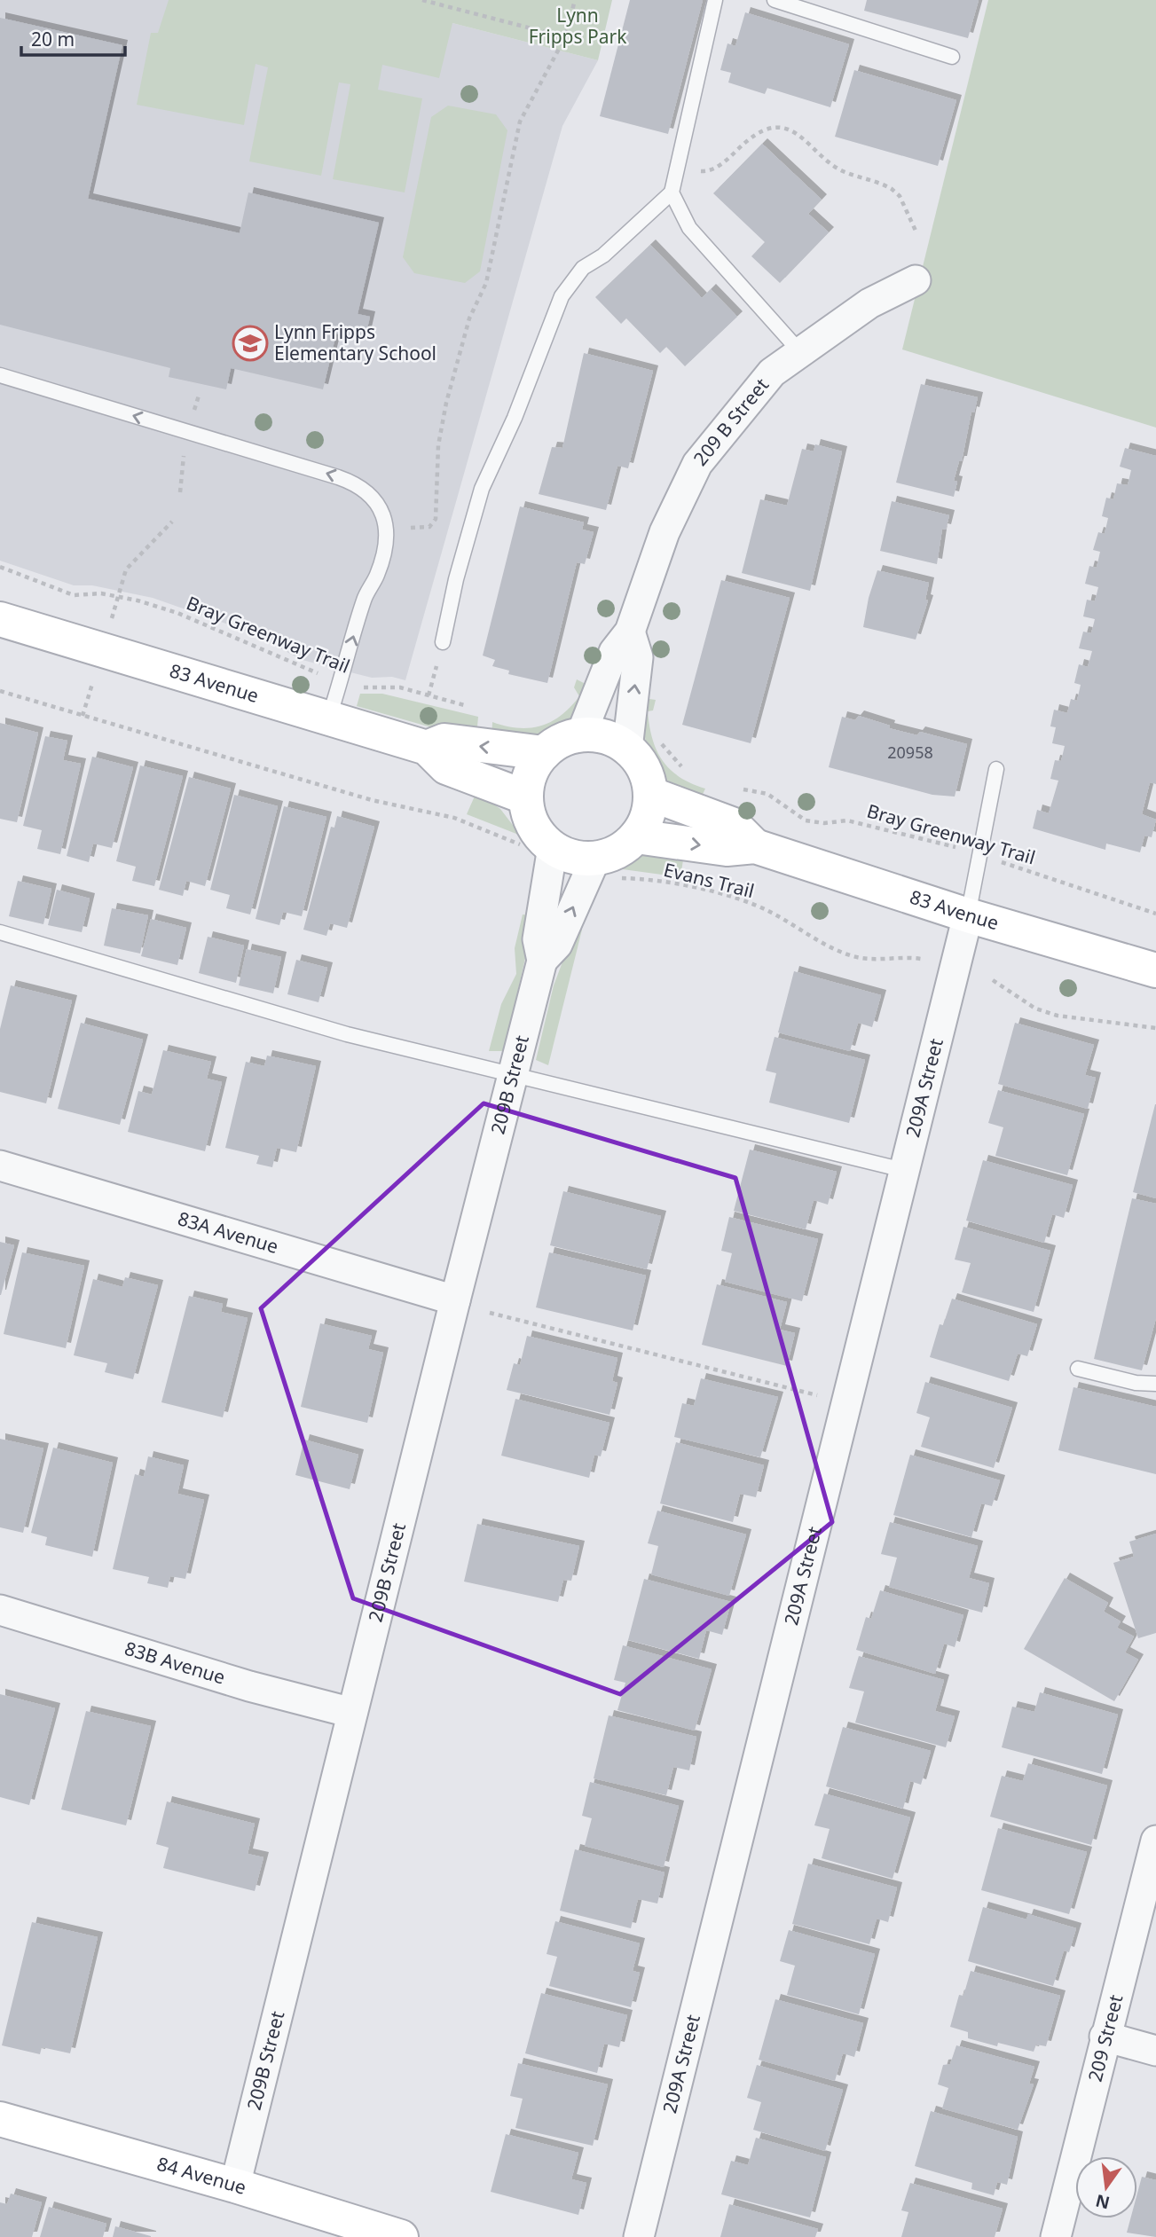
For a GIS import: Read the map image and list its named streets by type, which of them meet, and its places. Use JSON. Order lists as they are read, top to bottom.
{
  "streets": {
    "street": [
      "209 B Street",
      "83 Avenue",
      "209B Street",
      "209A Street",
      "83A Avenue",
      "83B Avenue",
      "209 Street",
      "84 Avenue"
    ],
    "path": ["Bray Greenway Trail", "Evans Trail"]
  },
  "crossings": [
    ["209 B Street", "83 Avenue"],
    ["209 B Street", "Evans Trail"],
    ["209 B Street", "209B Street"],
    ["83 Avenue", "Evans Trail"],
    ["83 Avenue", "209B Street"],
    ["83 Avenue", "209A Street"],
    ["Evans Trail", "209B Street"],
    ["209B Street", "83A Avenue"],
    ["209B Street", "83B Avenue"],
    ["209B Street", "84 Avenue"]
  ],
  "parks": ["Lynn Fripps Park"],
  "places": {
    "school or university": ["Lynn Fripps Elementary School"]
  },
  "house_numbers": ["20958"],
  "scale_bar": "20 m",
  "north": "bottom"
}
